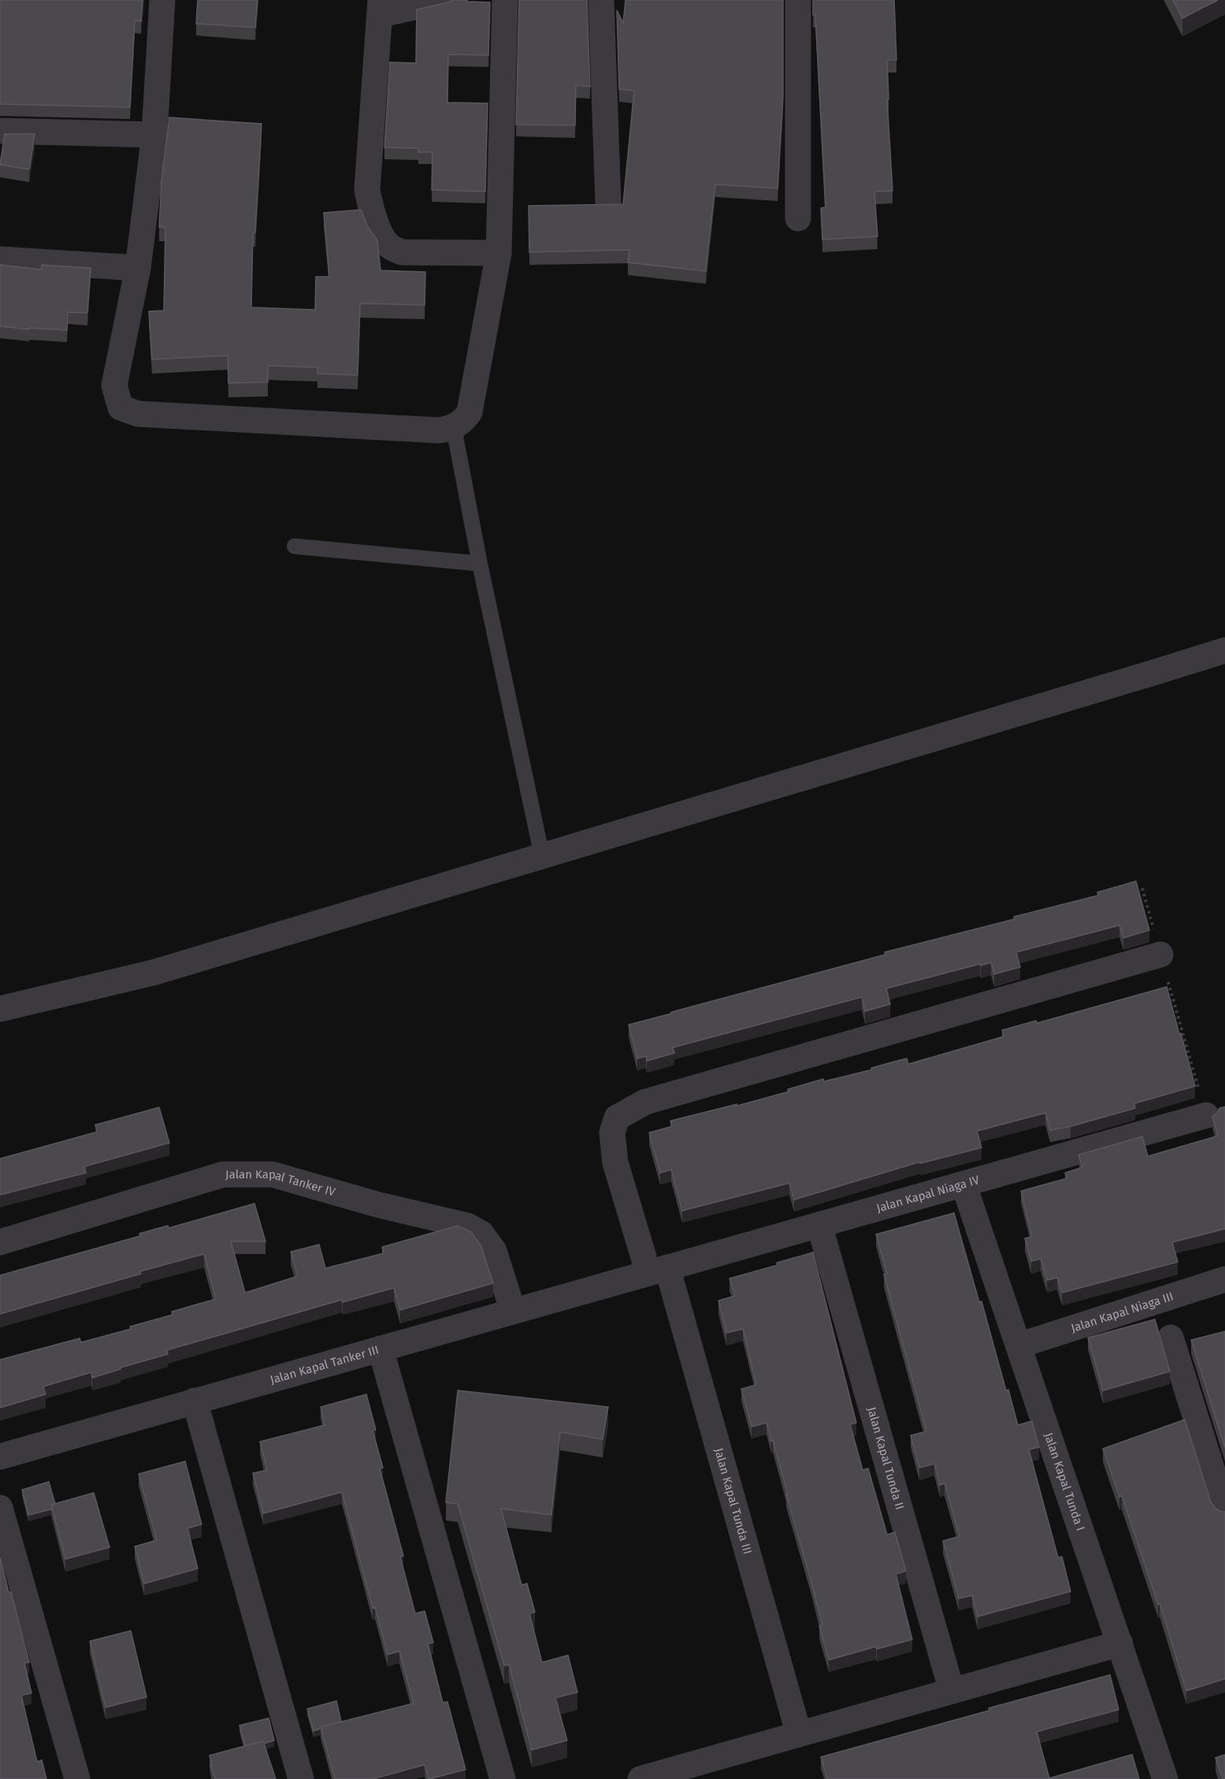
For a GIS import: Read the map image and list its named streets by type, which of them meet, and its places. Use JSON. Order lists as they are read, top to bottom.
{
  "streets": {
    "street": [
      "Jalan Kapal Tanker IV",
      "Jalan Kapal Niaga IV",
      "Jalan Kapal Niaga III",
      "Jalan Kapal Tanker III",
      "Jalan Kapal Tunda II",
      "Jalan Kapal Tunda I",
      "Jalan Kapal Tunda III"
    ]
  },
  "crossings": [
    ["Jalan Kapal Tanker IV", "Jalan Kapal Tanker III"],
    ["Jalan Kapal Niaga IV", "Jalan Kapal Tanker III"],
    ["Jalan Kapal Niaga IV", "Jalan Kapal Tunda II"],
    ["Jalan Kapal Niaga IV", "Jalan Kapal Tunda I"],
    ["Jalan Kapal Niaga IV", "Jalan Kapal Tunda III"],
    ["Jalan Kapal Niaga III", "Jalan Kapal Tunda I"],
    ["Jalan Kapal Tanker III", "Jalan Kapal Tunda III"]
  ]
}
